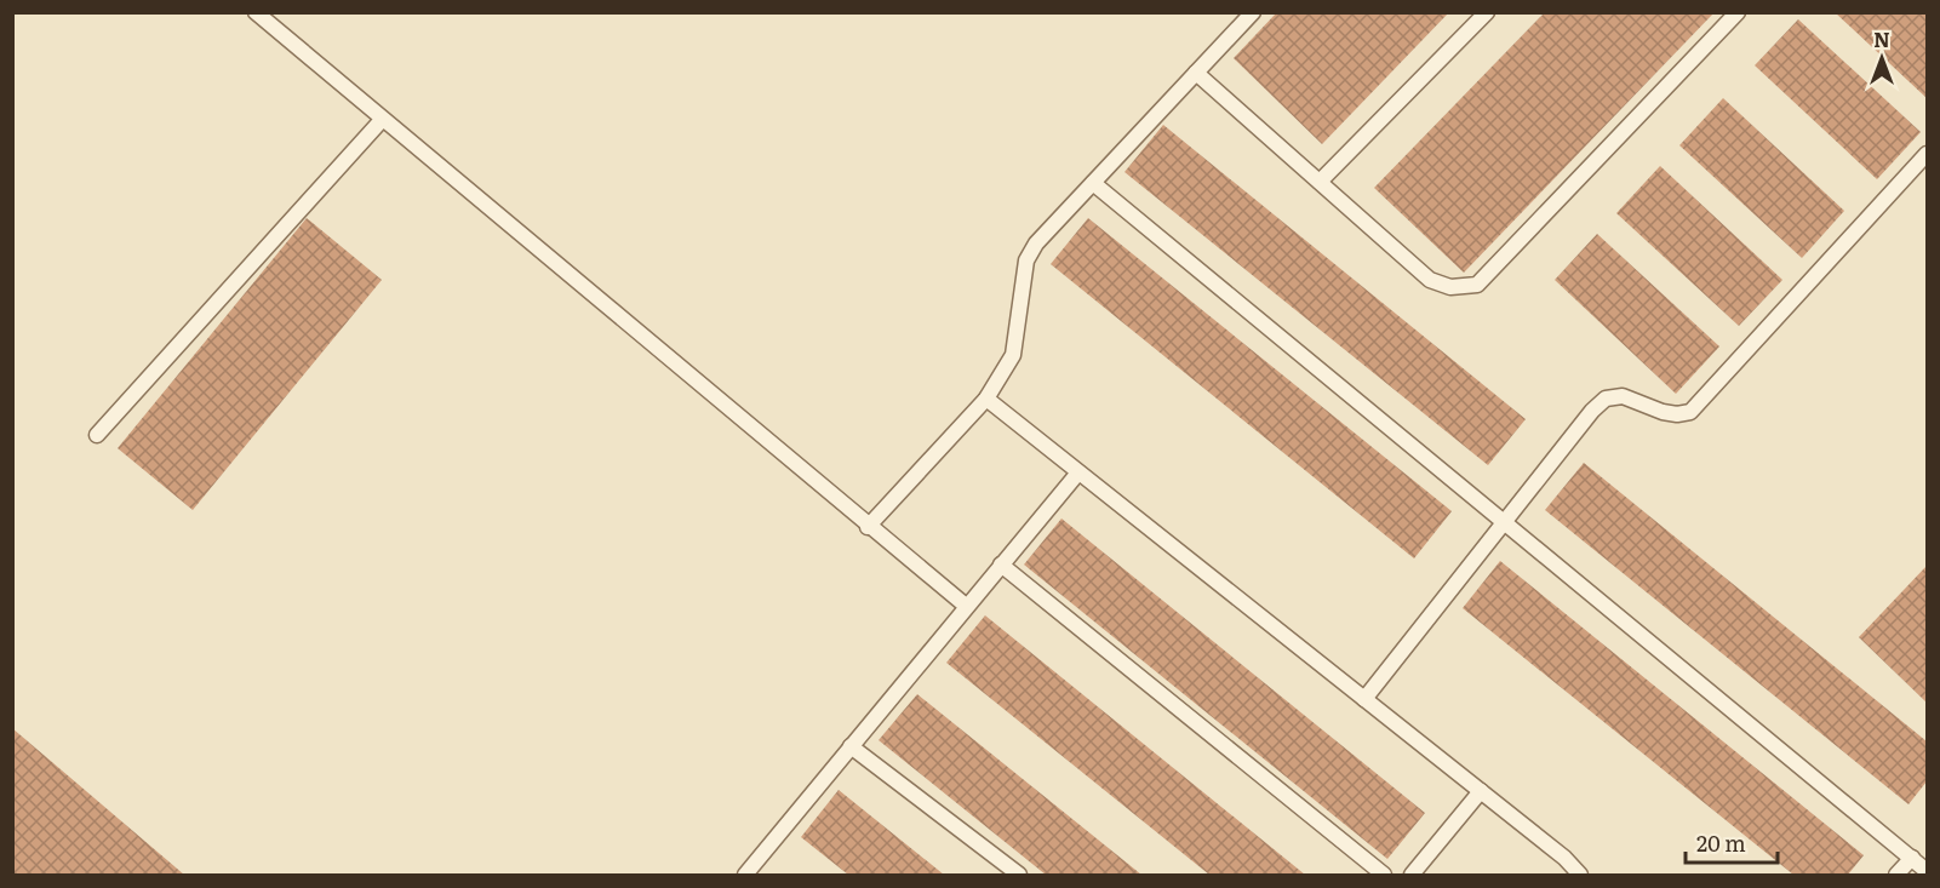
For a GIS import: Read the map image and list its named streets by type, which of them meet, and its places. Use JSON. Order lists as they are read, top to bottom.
{
  "scale_bar": "20 m",
  "north": "top"
}
